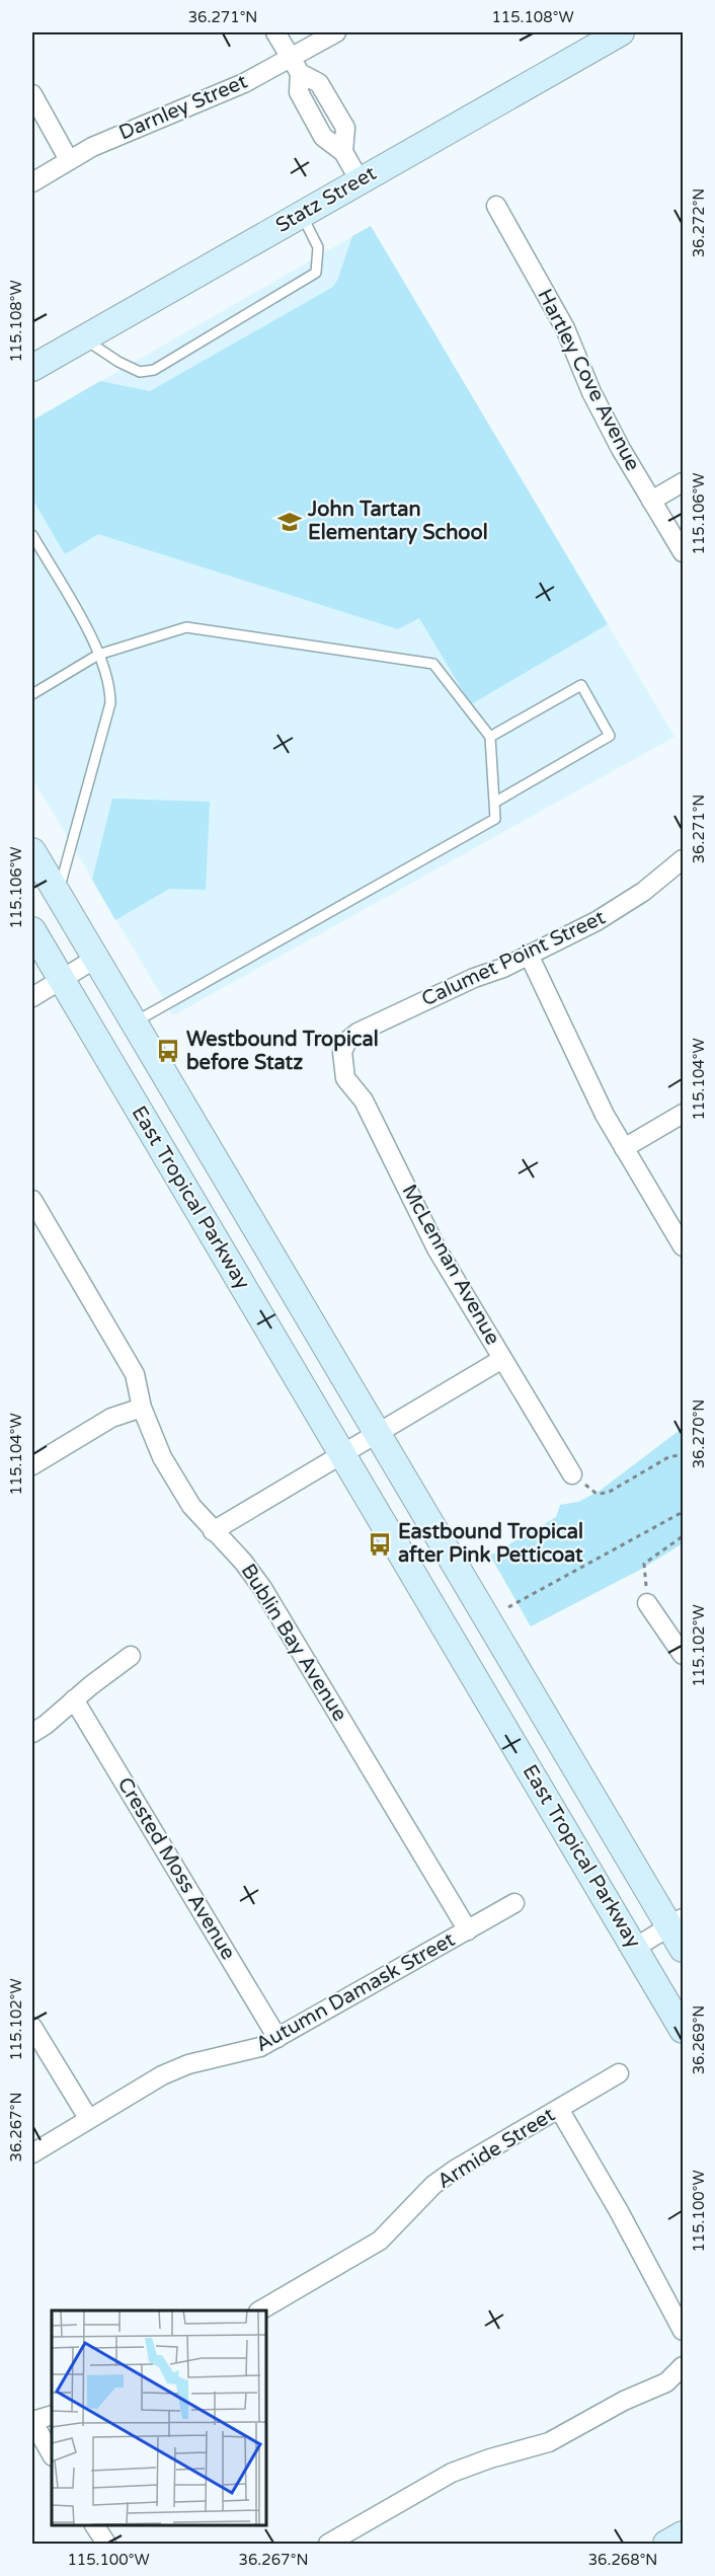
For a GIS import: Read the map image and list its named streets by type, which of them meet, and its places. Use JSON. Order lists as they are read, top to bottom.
{
  "streets": {
    "main road": ["Statz Street", "East Tropical Parkway"],
    "street": [
      "Darnley Street",
      "Hartley Cove Avenue",
      "Calumet Point Street",
      "McLennan Avenue",
      "Bublin Bay Avenue",
      "Crested Moss Avenue",
      "Autumn Damask Street",
      "Armide Street"
    ]
  },
  "crossings": [
    ["Calumet Point Street", "McLennan Avenue"],
    ["Bublin Bay Avenue", "Autumn Damask Street"],
    ["Crested Moss Avenue", "Autumn Damask Street"]
  ],
  "places": {
    "school or university": ["John Tartan Elementary School"],
    "bus stop": ["Westbound Tropical before Statz", "Eastbound Tropical after Pink Petticoat"]
  },
  "coordinates": [
    "36.271°N",
    "115.108°W",
    "36.272°N",
    "115.106°W",
    "115.104°W",
    "36.270°N",
    "115.102°W",
    "36.269°N",
    "36.267°N",
    "115.100°W",
    "36.268°N"
  ]
}
